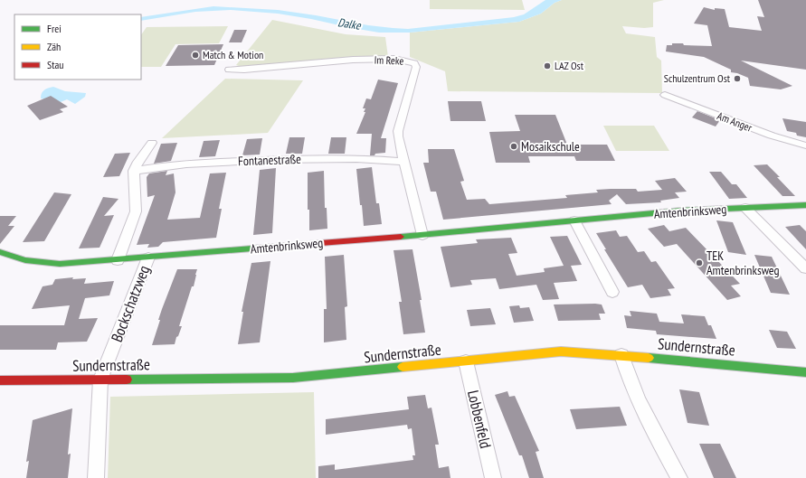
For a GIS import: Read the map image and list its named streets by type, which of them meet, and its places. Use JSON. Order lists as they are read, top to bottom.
{
  "streets": {
    "street": [
      "Im Reke",
      "Am Anger",
      "Fontanestraße",
      "Amtenbrinksweg",
      "Bockschatzweg",
      "Sundernstraße",
      "Lobbenfeld"
    ]
  },
  "crossings": [
    ["Im Reke", "Fontanestraße"],
    ["Im Reke", "Amtenbrinksweg"],
    ["Amtenbrinksweg", "Bockschatzweg"],
    ["Bockschatzweg", "Sundernstraße"],
    ["Sundernstraße", "Lobbenfeld"]
  ],
  "water": ["Dalke"],
  "places": [
    "Match & Motion",
    "LAZ Ost",
    "Schulzentrum Ost",
    "Mosaikschule",
    "TEK Amtenbrinksweg"
  ],
  "legend": ["Frei", "Zäh", "Stau"]
}
